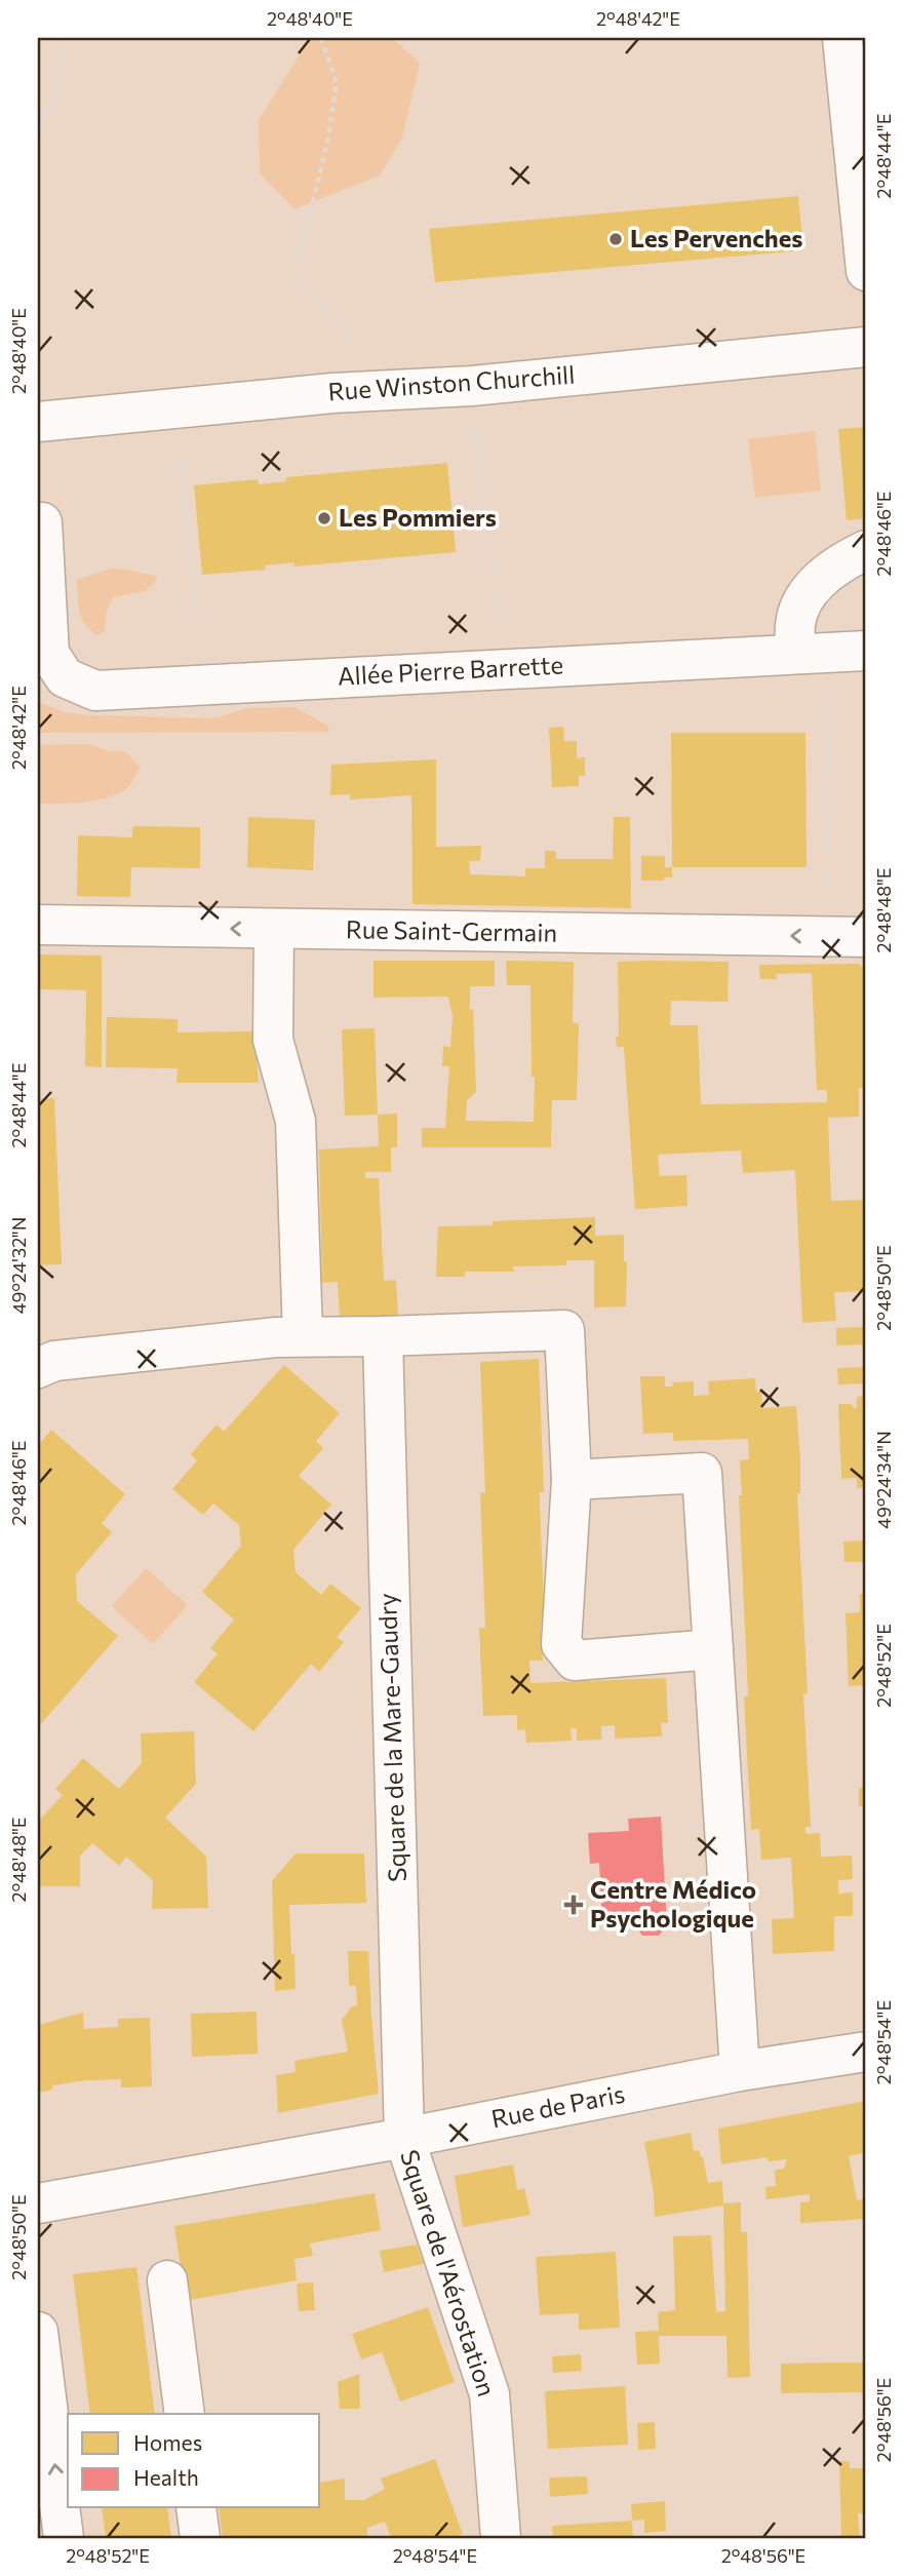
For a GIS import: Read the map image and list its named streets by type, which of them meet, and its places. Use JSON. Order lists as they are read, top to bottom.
{
  "streets": {
    "street": [
      "Rue Winston Churchill",
      "Allée Pierre Barrette",
      "Rue Saint-Germain",
      "Square de la Mare-Gaudry",
      "Rue de Paris",
      "Square de l'Aérostation"
    ]
  },
  "crossings": [
    ["Square de la Mare-Gaudry", "Rue de Paris"],
    ["Square de la Mare-Gaudry", "Square de l'Aérostation"],
    ["Rue de Paris", "Square de l'Aérostation"]
  ],
  "one_way": ["Rue Saint-Germain"],
  "places": {
    "other": ["Les Pervenches", "Les Pommiers"],
    "health": ["Centre Médico Psychologique"]
  },
  "legend": ["Homes", "Health"],
  "coordinates": [
    "2°48'40\"E",
    "2°48'42\"E",
    "2°48'44\"E",
    "2°48'46\"E",
    "2°48'48\"E",
    "49°24'32\"N",
    "2°48'50\"E",
    "49°24'34\"N",
    "2°48'52\"E",
    "2°48'54\"E",
    "2°48'56\"E"
  ]
}
